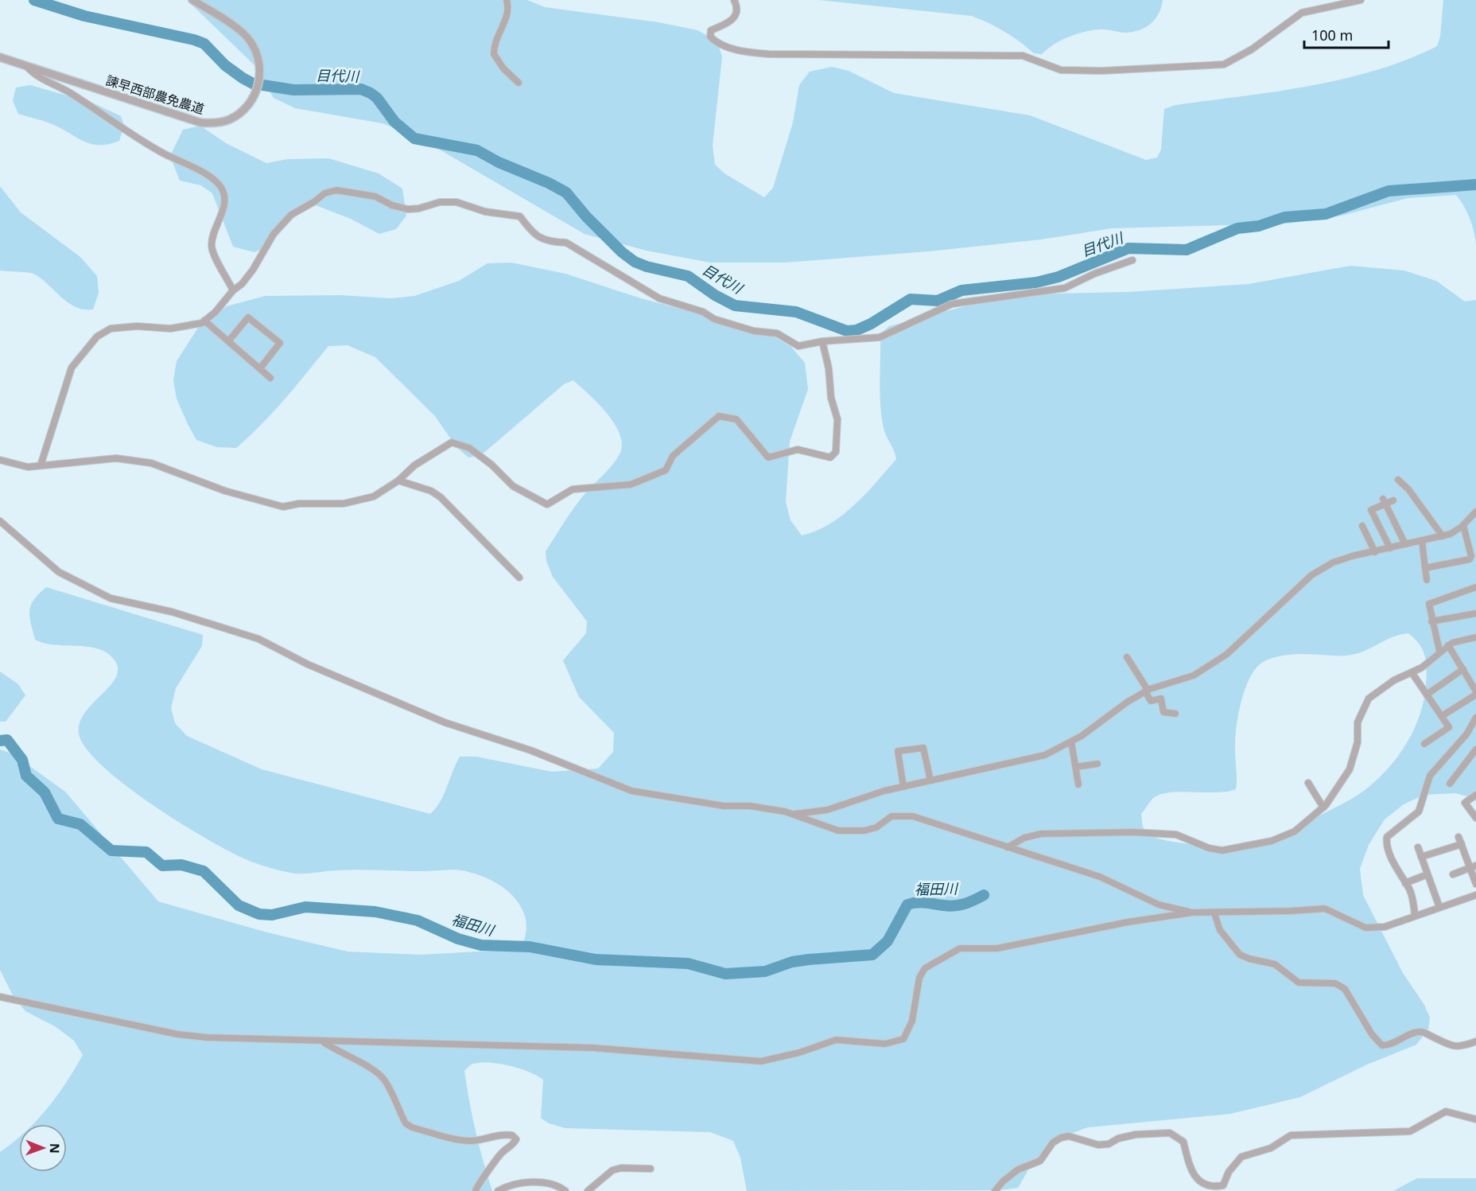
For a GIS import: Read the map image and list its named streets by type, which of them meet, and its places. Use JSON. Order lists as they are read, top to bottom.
{
  "streets": {
    "street": ["諫早西部農免農道"]
  },
  "water": ["目代川", "福田川"],
  "scale_bar": "100 m",
  "north": "right"
}
